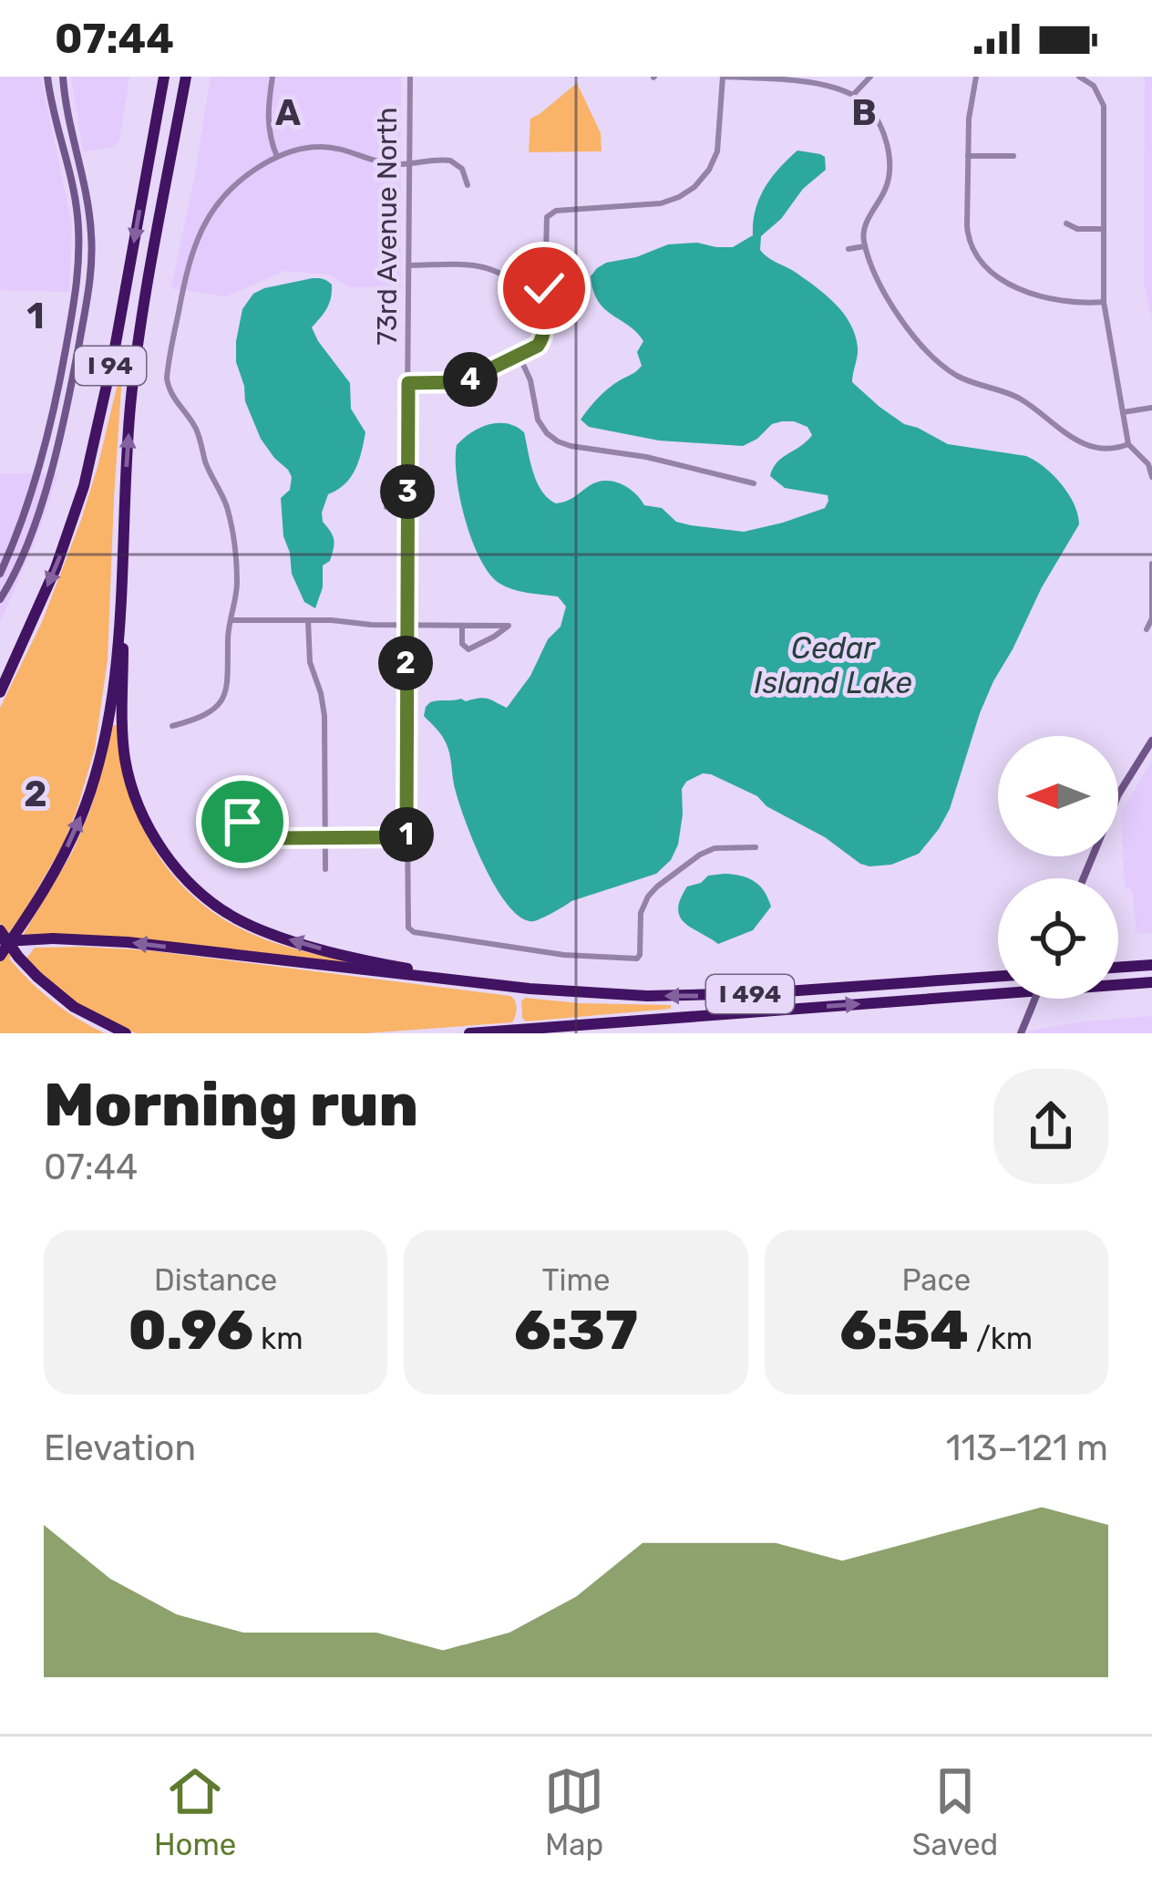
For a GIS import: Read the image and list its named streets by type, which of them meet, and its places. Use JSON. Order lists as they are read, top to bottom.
{
  "streets": {
    "highway": ["I 94", "I 494"],
    "street": ["73rd Avenue North"]
  },
  "water": ["Cedar Island Lake"],
  "north": "left",
  "page": {
    "status": "07:44",
    "pins": [
      "4",
      "3",
      "2",
      "1"
    ],
    "heading": ["Morning run", "07:44"],
    "stats": [
      ["Distance", "0.96 km"],
      ["Time", "6:37"],
      ["Pace", "6:54 /km"]
    ],
    "chart": ["Elevation", "113–121 m"],
    "tabs": ["Home", "Map", "Saved"]
  },
  "grid": {
    "columns": ["A", "B"],
    "rows": ["1", "2"]
  }
}
